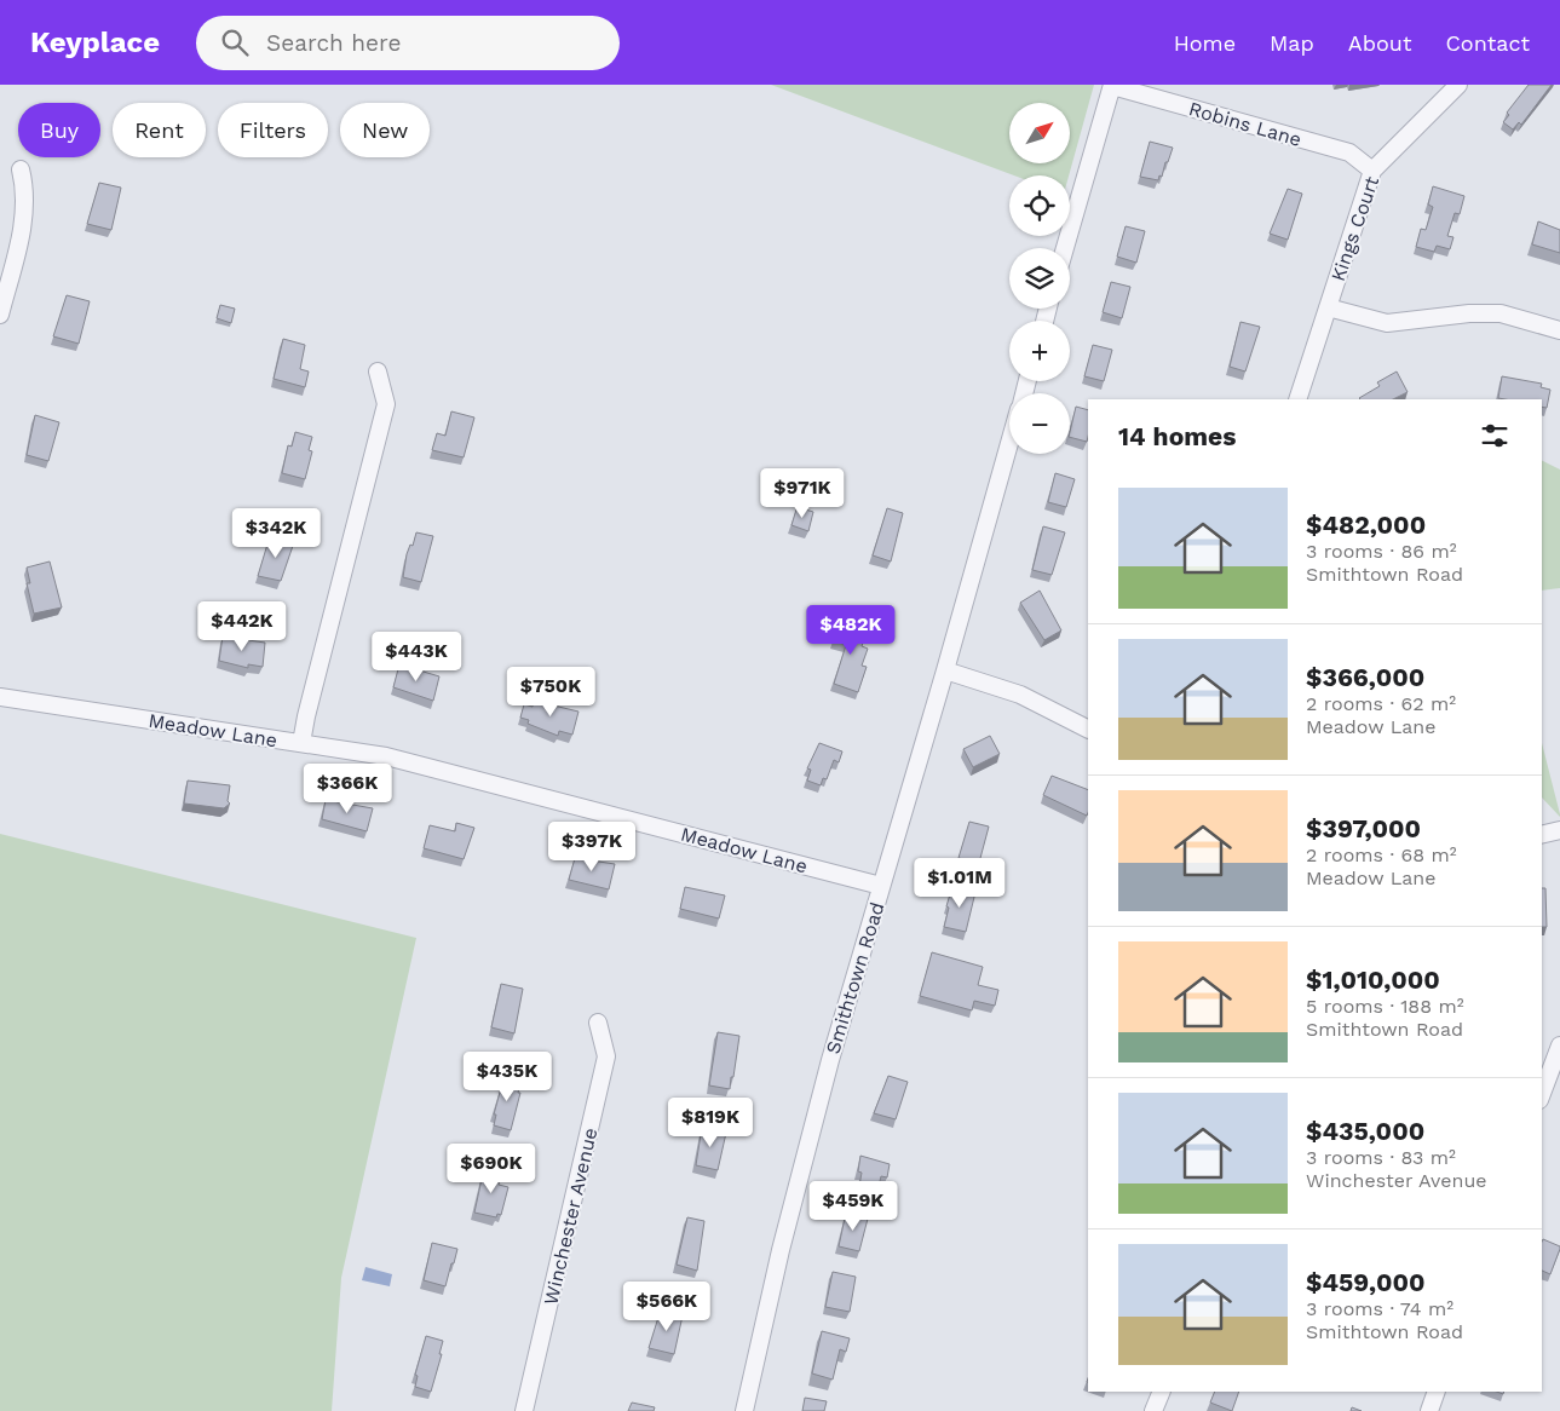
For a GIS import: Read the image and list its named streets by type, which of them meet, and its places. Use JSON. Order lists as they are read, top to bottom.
{
  "streets": {
    "street": [
      "Robins Lane",
      "Kings Court",
      "Meadow Lane",
      "Smithtown Road",
      "Winchester Avenue"
    ]
  },
  "crossings": [
    ["Robins Lane", "Kings Court"],
    ["Meadow Lane", "Smithtown Road"]
  ],
  "north": "top right",
  "page": {
    "header": "Keyplace",
    "search": "Search here",
    "nav": [
      "Home",
      "Map",
      "About",
      "Contact"
    ],
    "map_buttons": ["+", "−"],
    "chip": [
      "Buy",
      "Rent",
      "Filters",
      "New"
    ],
    "heading": "14 homes",
    "price": [
      "$971K",
      "$342K",
      "$442K",
      "$482K",
      "$443K",
      "$750K",
      "$366K",
      "$397K",
      "$1.01M",
      "$435K",
      "$819K",
      "$690K",
      "$459K",
      "$566K"
    ],
    "list": [
      {
        "name": "$482,000",
        "note": "3 rooms · 86 m² · Smithtown Road"
      },
      {
        "name": "$366,000",
        "note": "2 rooms · 62 m² · Meadow Lane"
      },
      {
        "name": "$397,000",
        "note": "2 rooms · 68 m² · Meadow Lane"
      },
      {
        "name": "$1,010,000",
        "note": "5 rooms · 188 m² · Smithtown Road"
      },
      {
        "name": "$435,000",
        "note": "3 rooms · 83 m² · Winchester Avenue"
      },
      {
        "name": "$459,000",
        "note": "3 rooms · 74 m² · Smithtown Road"
      }
    ]
  }
}
